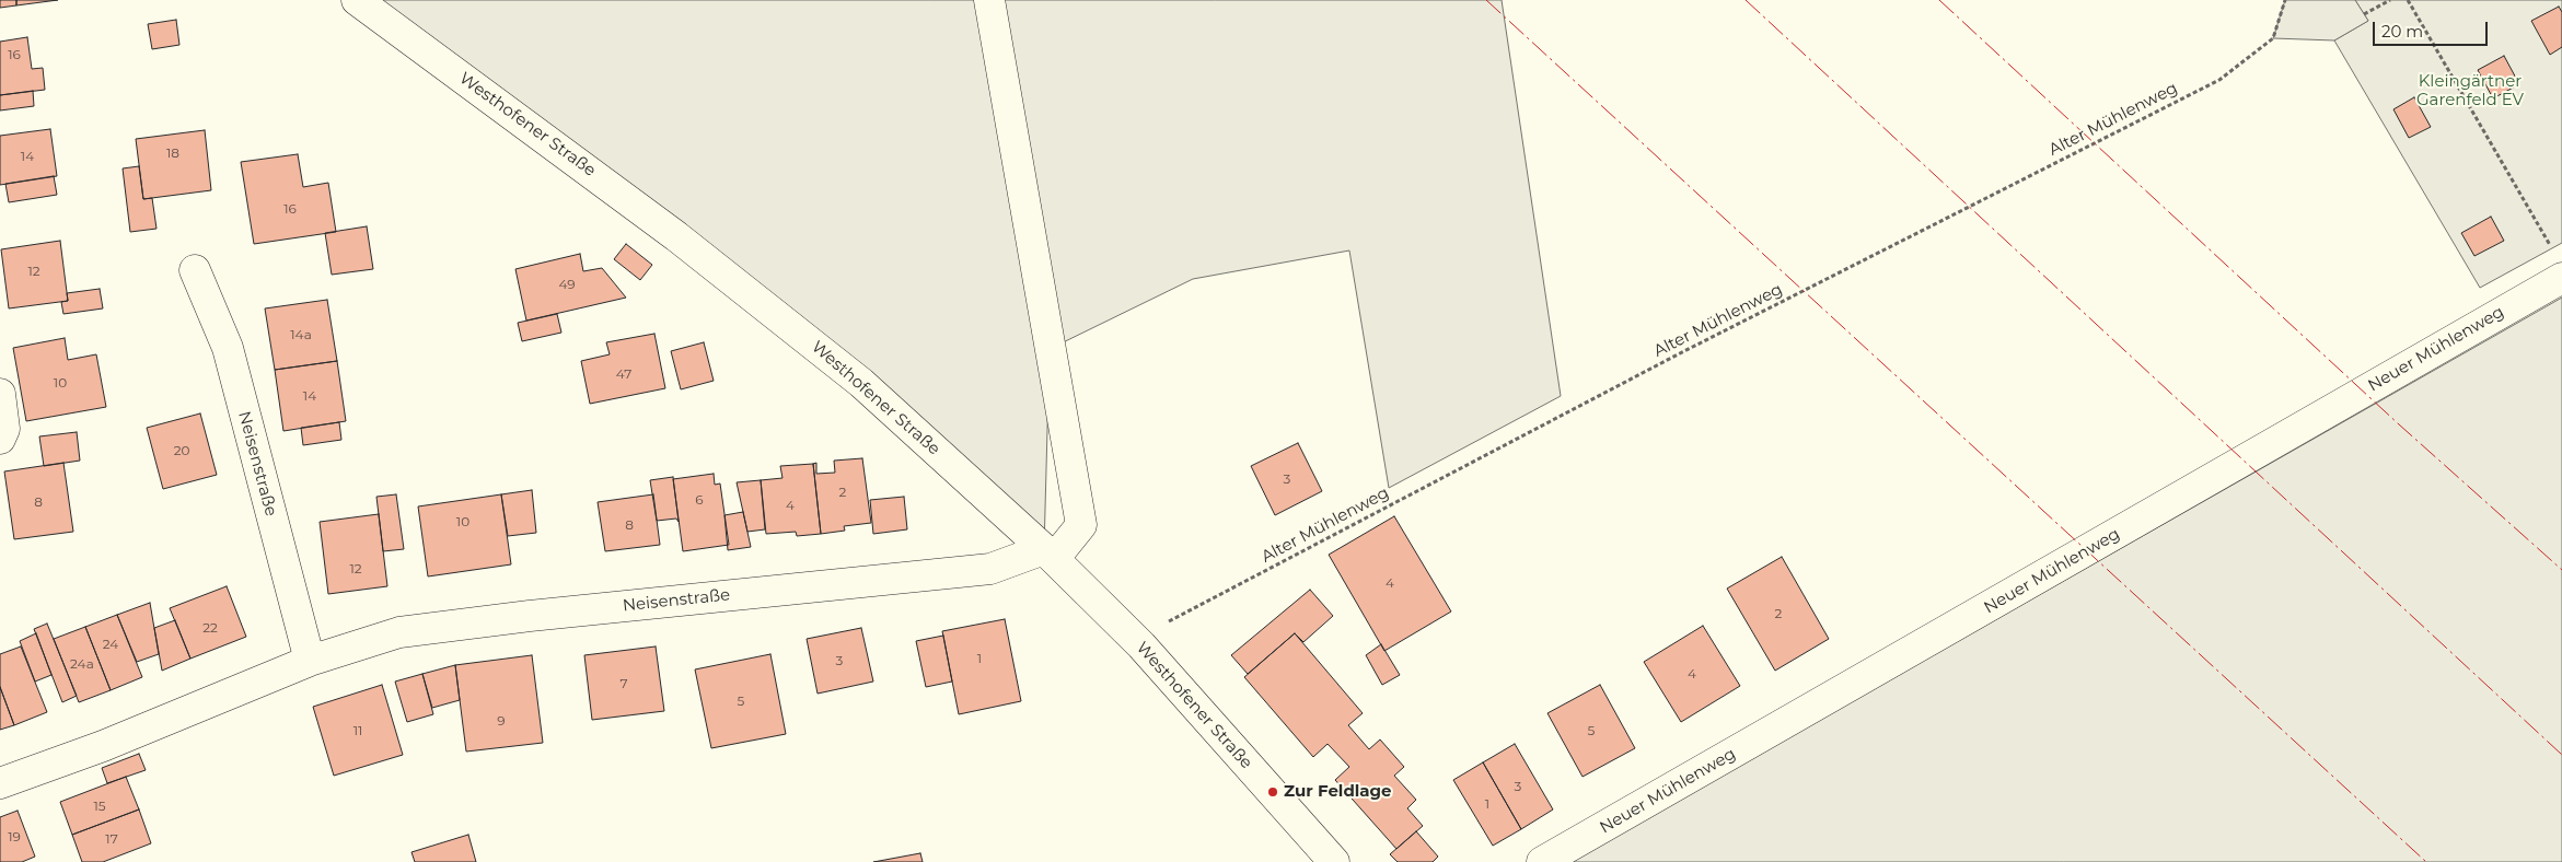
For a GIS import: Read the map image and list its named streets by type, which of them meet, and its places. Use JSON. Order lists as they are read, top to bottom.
{
  "streets": {
    "street": ["Westhofener Straße", "Neuer Mühlenweg", "Neisenstraße"],
    "path": ["Alter Mühlenweg"]
  },
  "crossings": [
    ["Alter Mühlenweg", "Westhofener Straße"],
    ["Westhofener Straße", "Neisenstraße"]
  ],
  "parks": ["Kleingärtner Garenfeld EV"],
  "places": ["Zur Feldlage"],
  "house_numbers": [
    "16",
    "18",
    "14",
    "16",
    "12",
    "49",
    "14a",
    "47",
    "10",
    "14",
    "20",
    "3",
    "2",
    "6",
    "8",
    "4",
    "10",
    "8",
    "12",
    "4",
    "2",
    "22",
    "24",
    "1",
    "3",
    "24a",
    "4",
    "7",
    "5",
    "9",
    "11",
    "5",
    "3",
    "1",
    "15",
    "19",
    "17"
  ],
  "scale_bar": "20 m"
}
